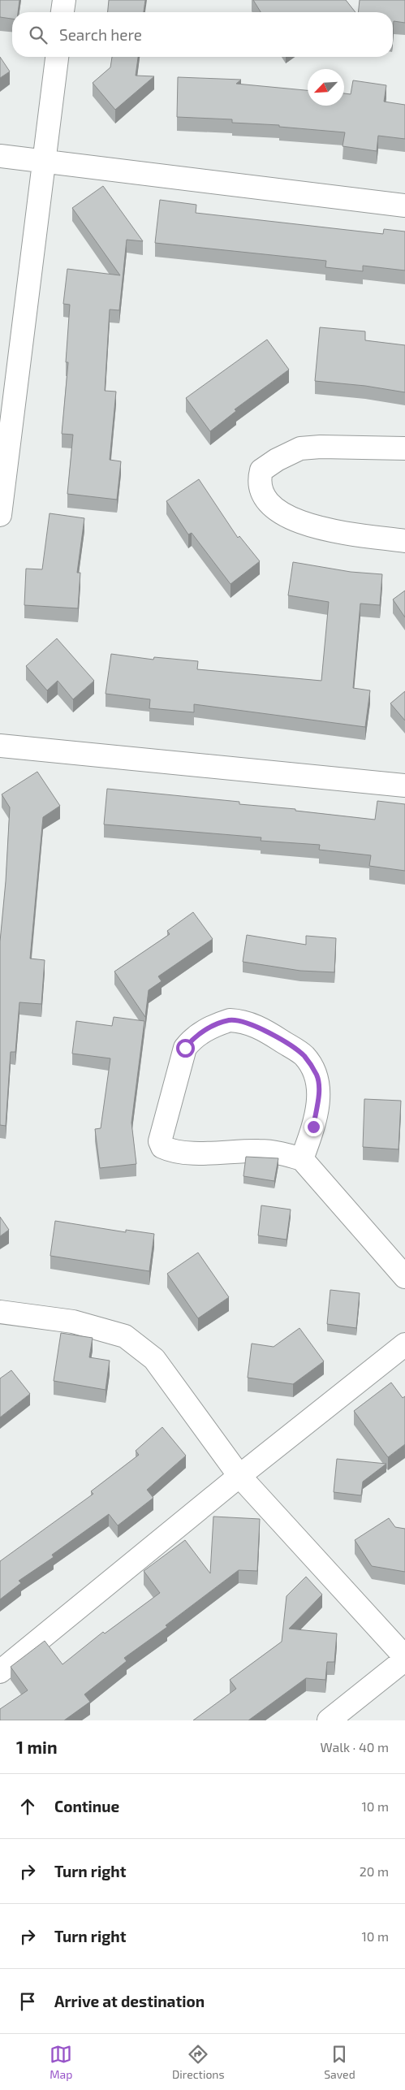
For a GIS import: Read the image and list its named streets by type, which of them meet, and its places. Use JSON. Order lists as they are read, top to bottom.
{
  "north": "bottom left",
  "page": {
    "search": "Search here",
    "heading": ["1 min", "Walk · 40 m"],
    "list": [
      ["Continue", "10 m"],
      ["Turn right", "20 m"],
      ["Turn right", "10 m"],
      "Arrive at destination"
    ],
    "nav": ["Map", "Directions", "Saved"]
  }
}
